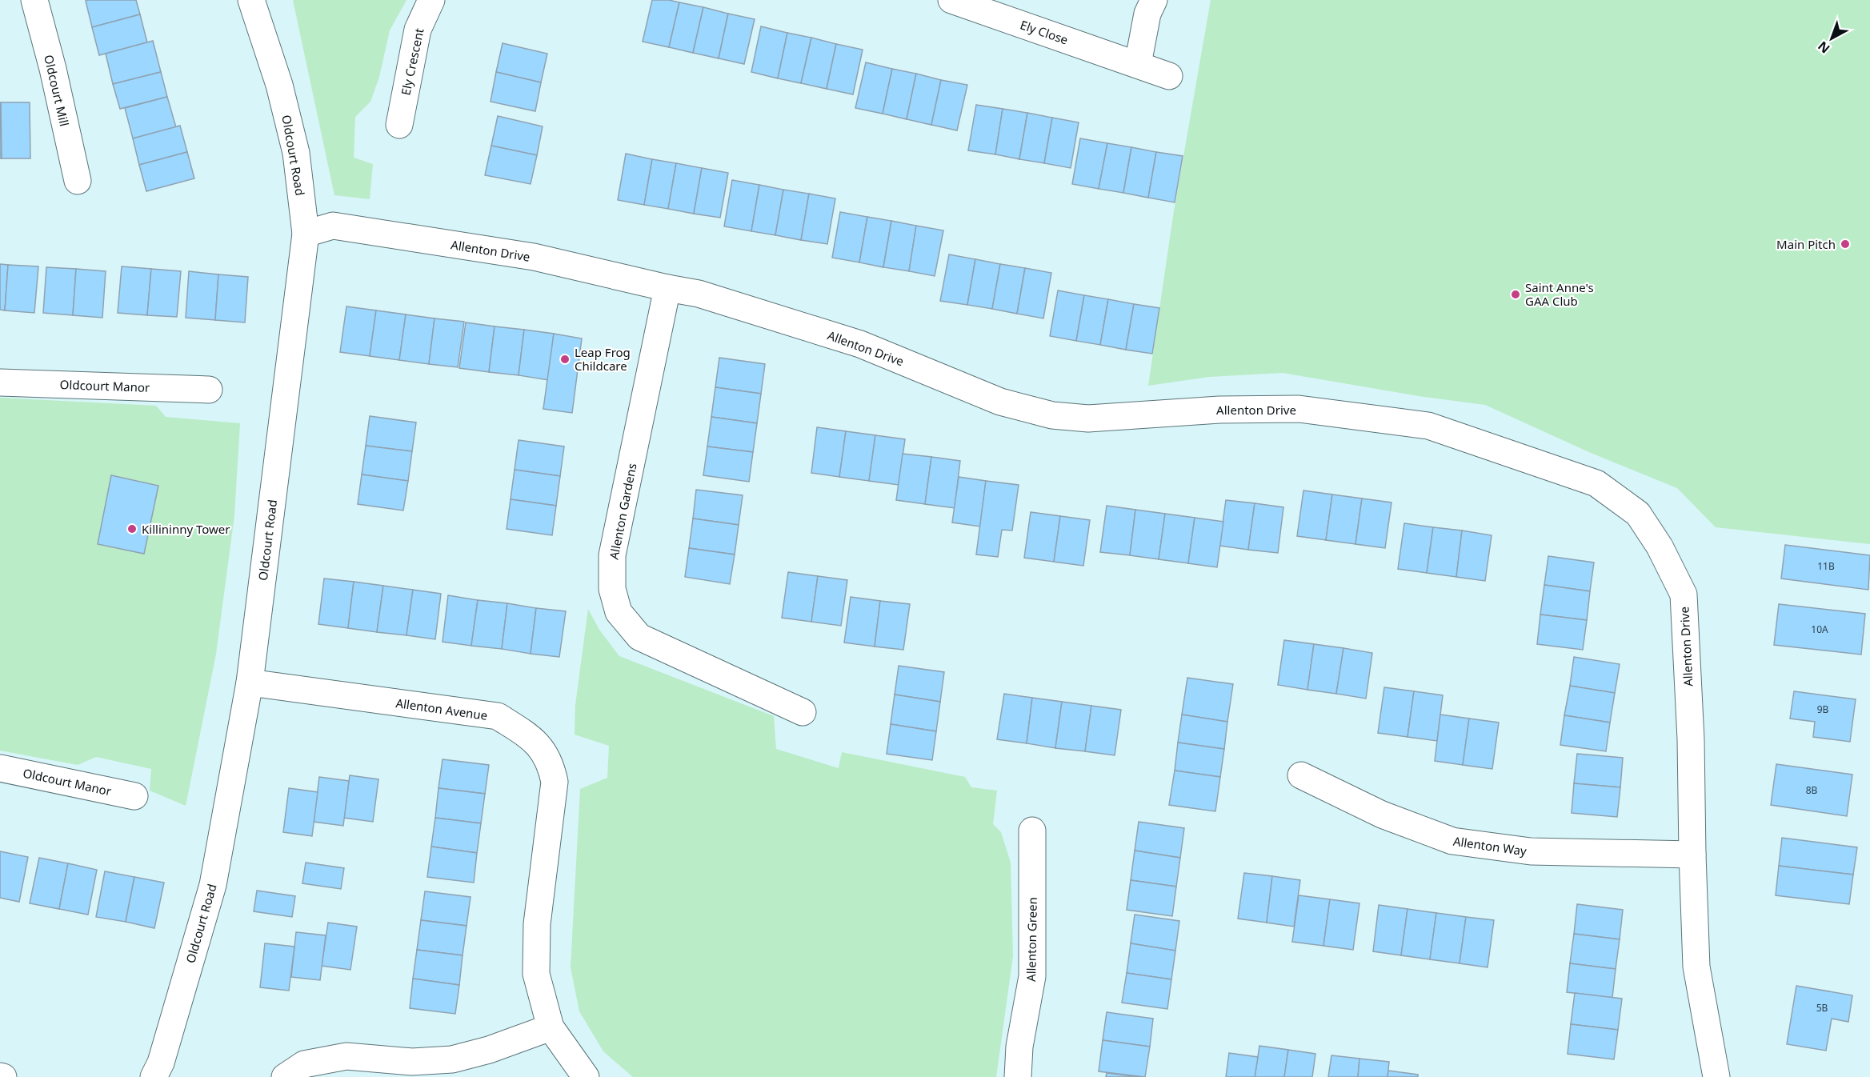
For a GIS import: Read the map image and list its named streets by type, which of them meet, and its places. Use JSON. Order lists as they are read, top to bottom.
{
  "streets": {
    "street": [
      "Ely Close",
      "Ely Crescent",
      "Oldcourt Mill",
      "Oldcourt Road",
      "Allenton Drive",
      "Oldcourt Manor",
      "Allenton Gardens",
      "Allenton Avenue",
      "Allenton Way",
      "Allenton Green"
    ]
  },
  "crossings": [
    ["Oldcourt Road", "Allenton Drive"],
    ["Oldcourt Road", "Allenton Avenue"],
    ["Allenton Drive", "Allenton Gardens"],
    ["Allenton Drive", "Allenton Way"]
  ],
  "places": [
    "Main Pitch",
    "Saint Anne's GAA Club",
    "Leap Frog Childcare",
    "Killininny Tower"
  ],
  "house_numbers": [
    "11B",
    "10A",
    "9B",
    "8B",
    "5B"
  ],
  "north": "bottom left"
}
